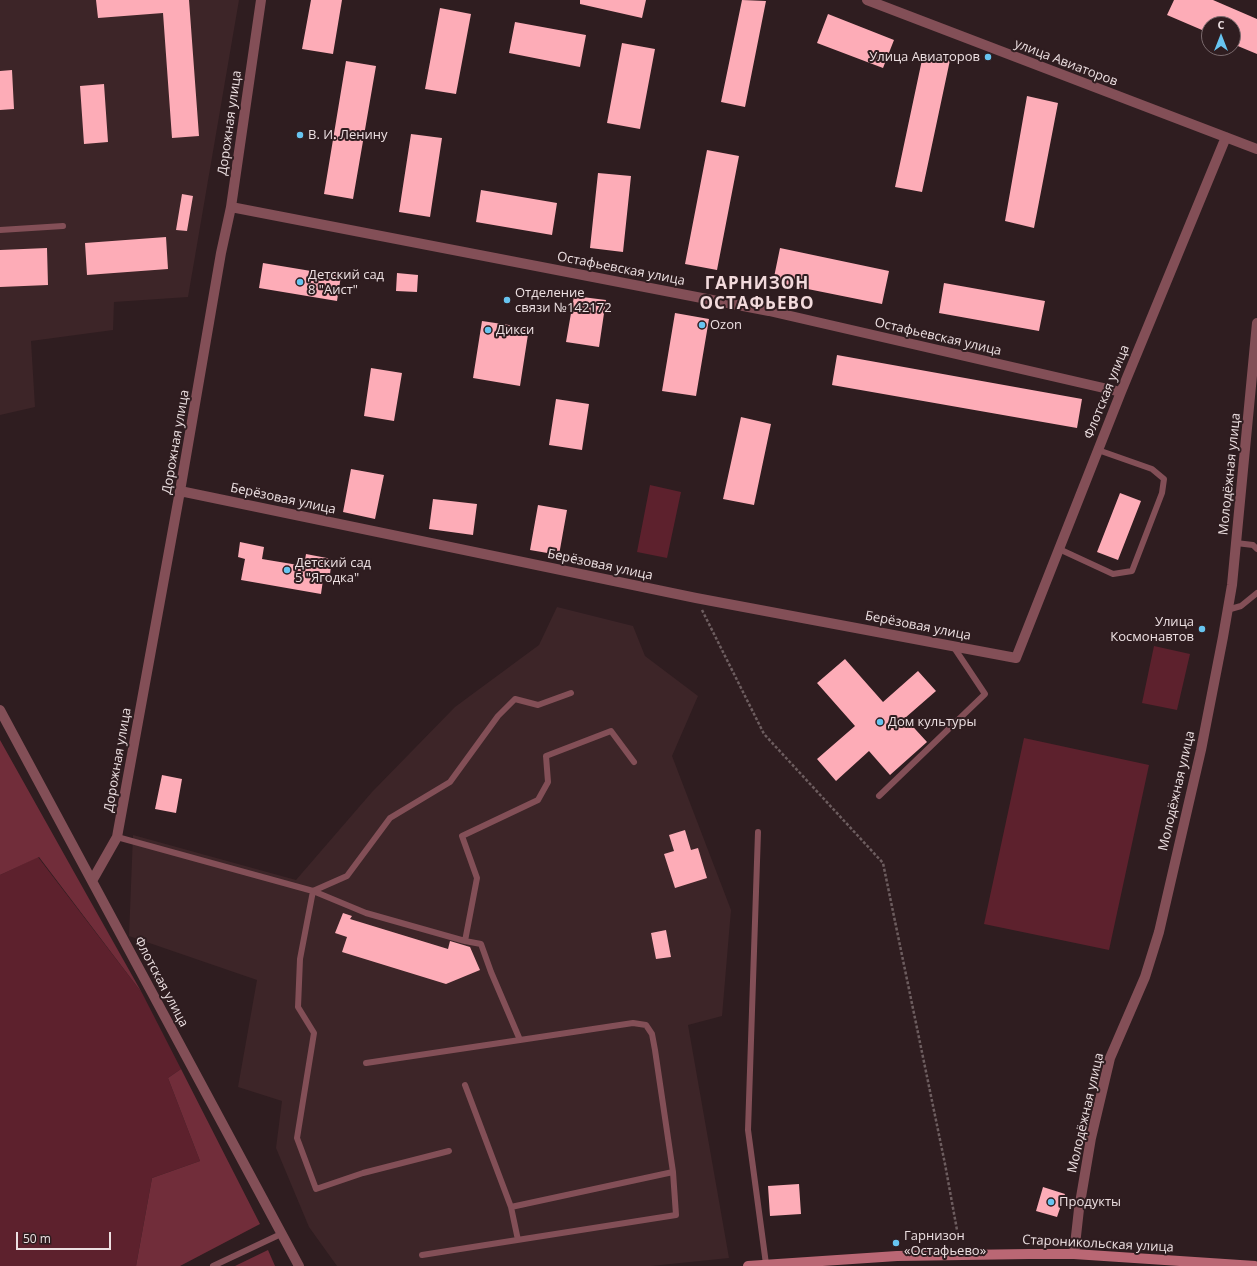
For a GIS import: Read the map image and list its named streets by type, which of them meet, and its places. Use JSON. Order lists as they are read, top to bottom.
{
  "streets": {
    "street": [
      "улица Авиаторов",
      "Дорожная улица",
      "Остафьевская улица",
      "Флотская улица",
      "Молодёжная улица",
      "Берёзовая улица",
      "Староникольская улица"
    ]
  },
  "crossings": [
    ["улица Авиаторов", "Флотская улица"],
    ["Дорожная улица", "Остафьевская улица"],
    ["Дорожная улица", "Флотская улица"],
    ["Дорожная улица", "Берёзовая улица"],
    ["Остафьевская улица", "Флотская улица"],
    ["Флотская улица", "Берёзовая улица"],
    ["Молодёжная улица", "Староникольская улица"]
  ],
  "districts": ["ГАРНИЗОН ОСТАФЬЕВО"],
  "places": [
    "Улица Авиаторов",
    "В. И. Ленину",
    "Детский сад 8 \"Аист\"",
    "Отделение связи №142172",
    "Ozon",
    "Дикси",
    "Детский сад 5 \"Ягодка\"",
    "Улица Космонавтов",
    "Дом культуры",
    "Продукты",
    "Гарнизон «Остафьево»"
  ],
  "scale_bar": "50 m",
  "north": "top"
}
